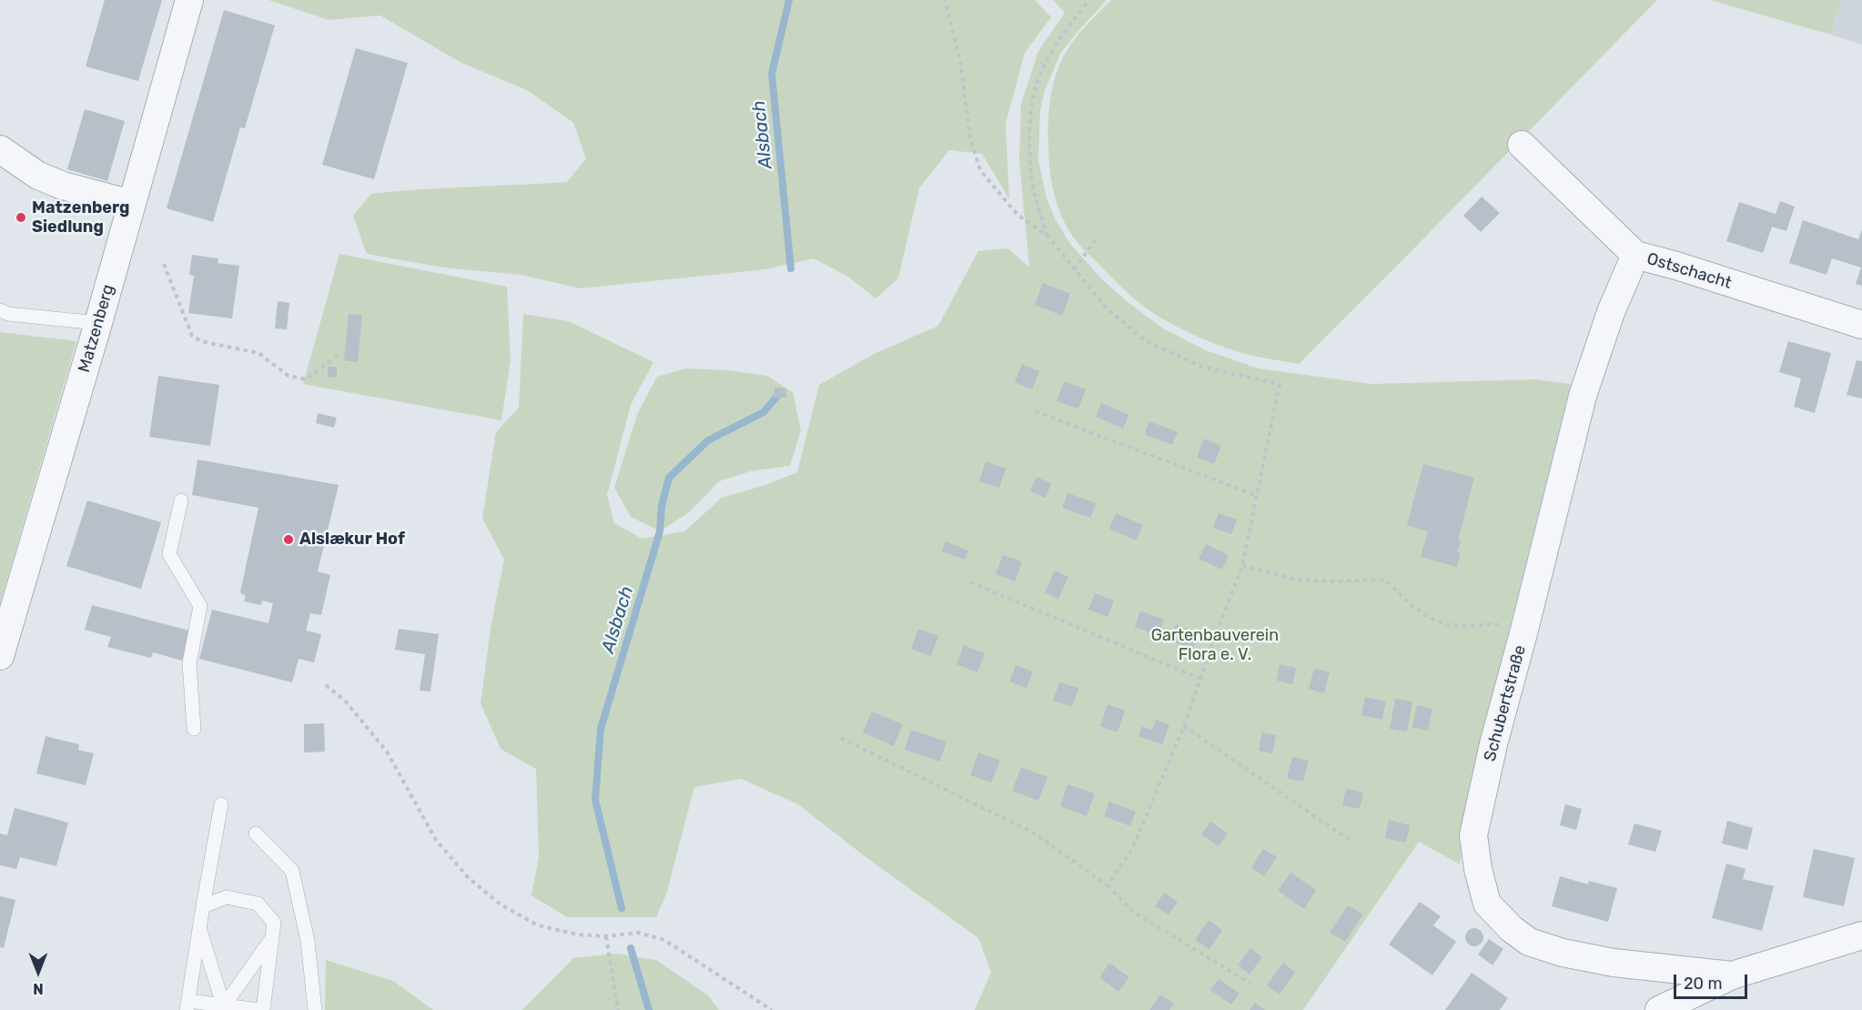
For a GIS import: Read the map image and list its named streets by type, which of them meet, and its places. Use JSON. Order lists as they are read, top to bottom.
{
  "streets": {
    "street": ["Ostschacht", "Matzenberg", "Schubertstraße"]
  },
  "crossings": [
    ["Ostschacht", "Schubertstraße"]
  ],
  "water": ["Alsbach"],
  "parks": ["Gartenbauverein Flora e. V."],
  "places": ["Matzenberg Siedlung", "Alslækur Hof"],
  "scale_bar": "20 m",
  "north": "bottom"
}
